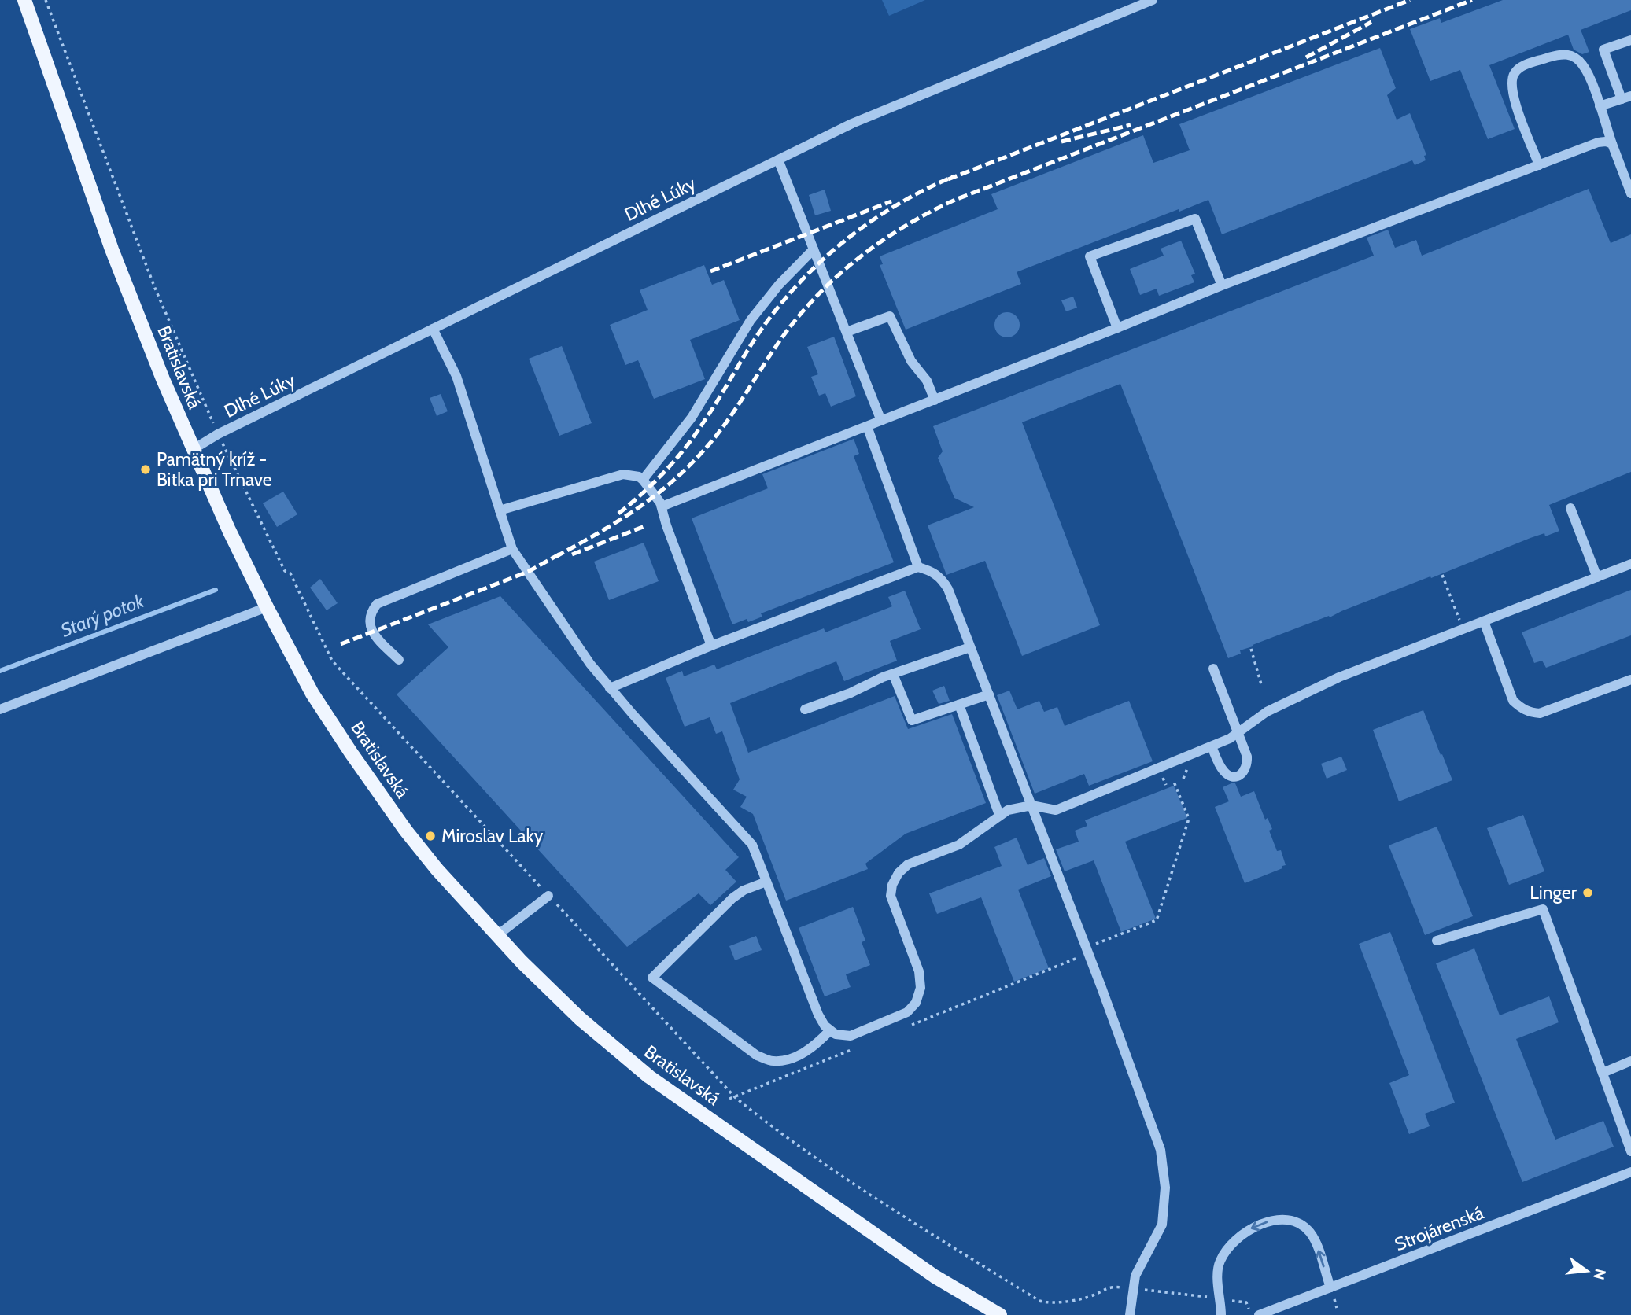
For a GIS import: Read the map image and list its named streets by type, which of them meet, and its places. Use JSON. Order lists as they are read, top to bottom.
{
  "streets": {
    "main road": ["Bratislavská"],
    "street": ["Dlhé Lúky", "Strojárenská"]
  },
  "crossings": [
    ["Dlhé Lúky", "Bratislavská"]
  ],
  "water": ["Starý potok"],
  "places": ["Pamätný kríž - Bitka pri Trnave", "Miroslav Laky", "Linger"],
  "north": "right"
}
